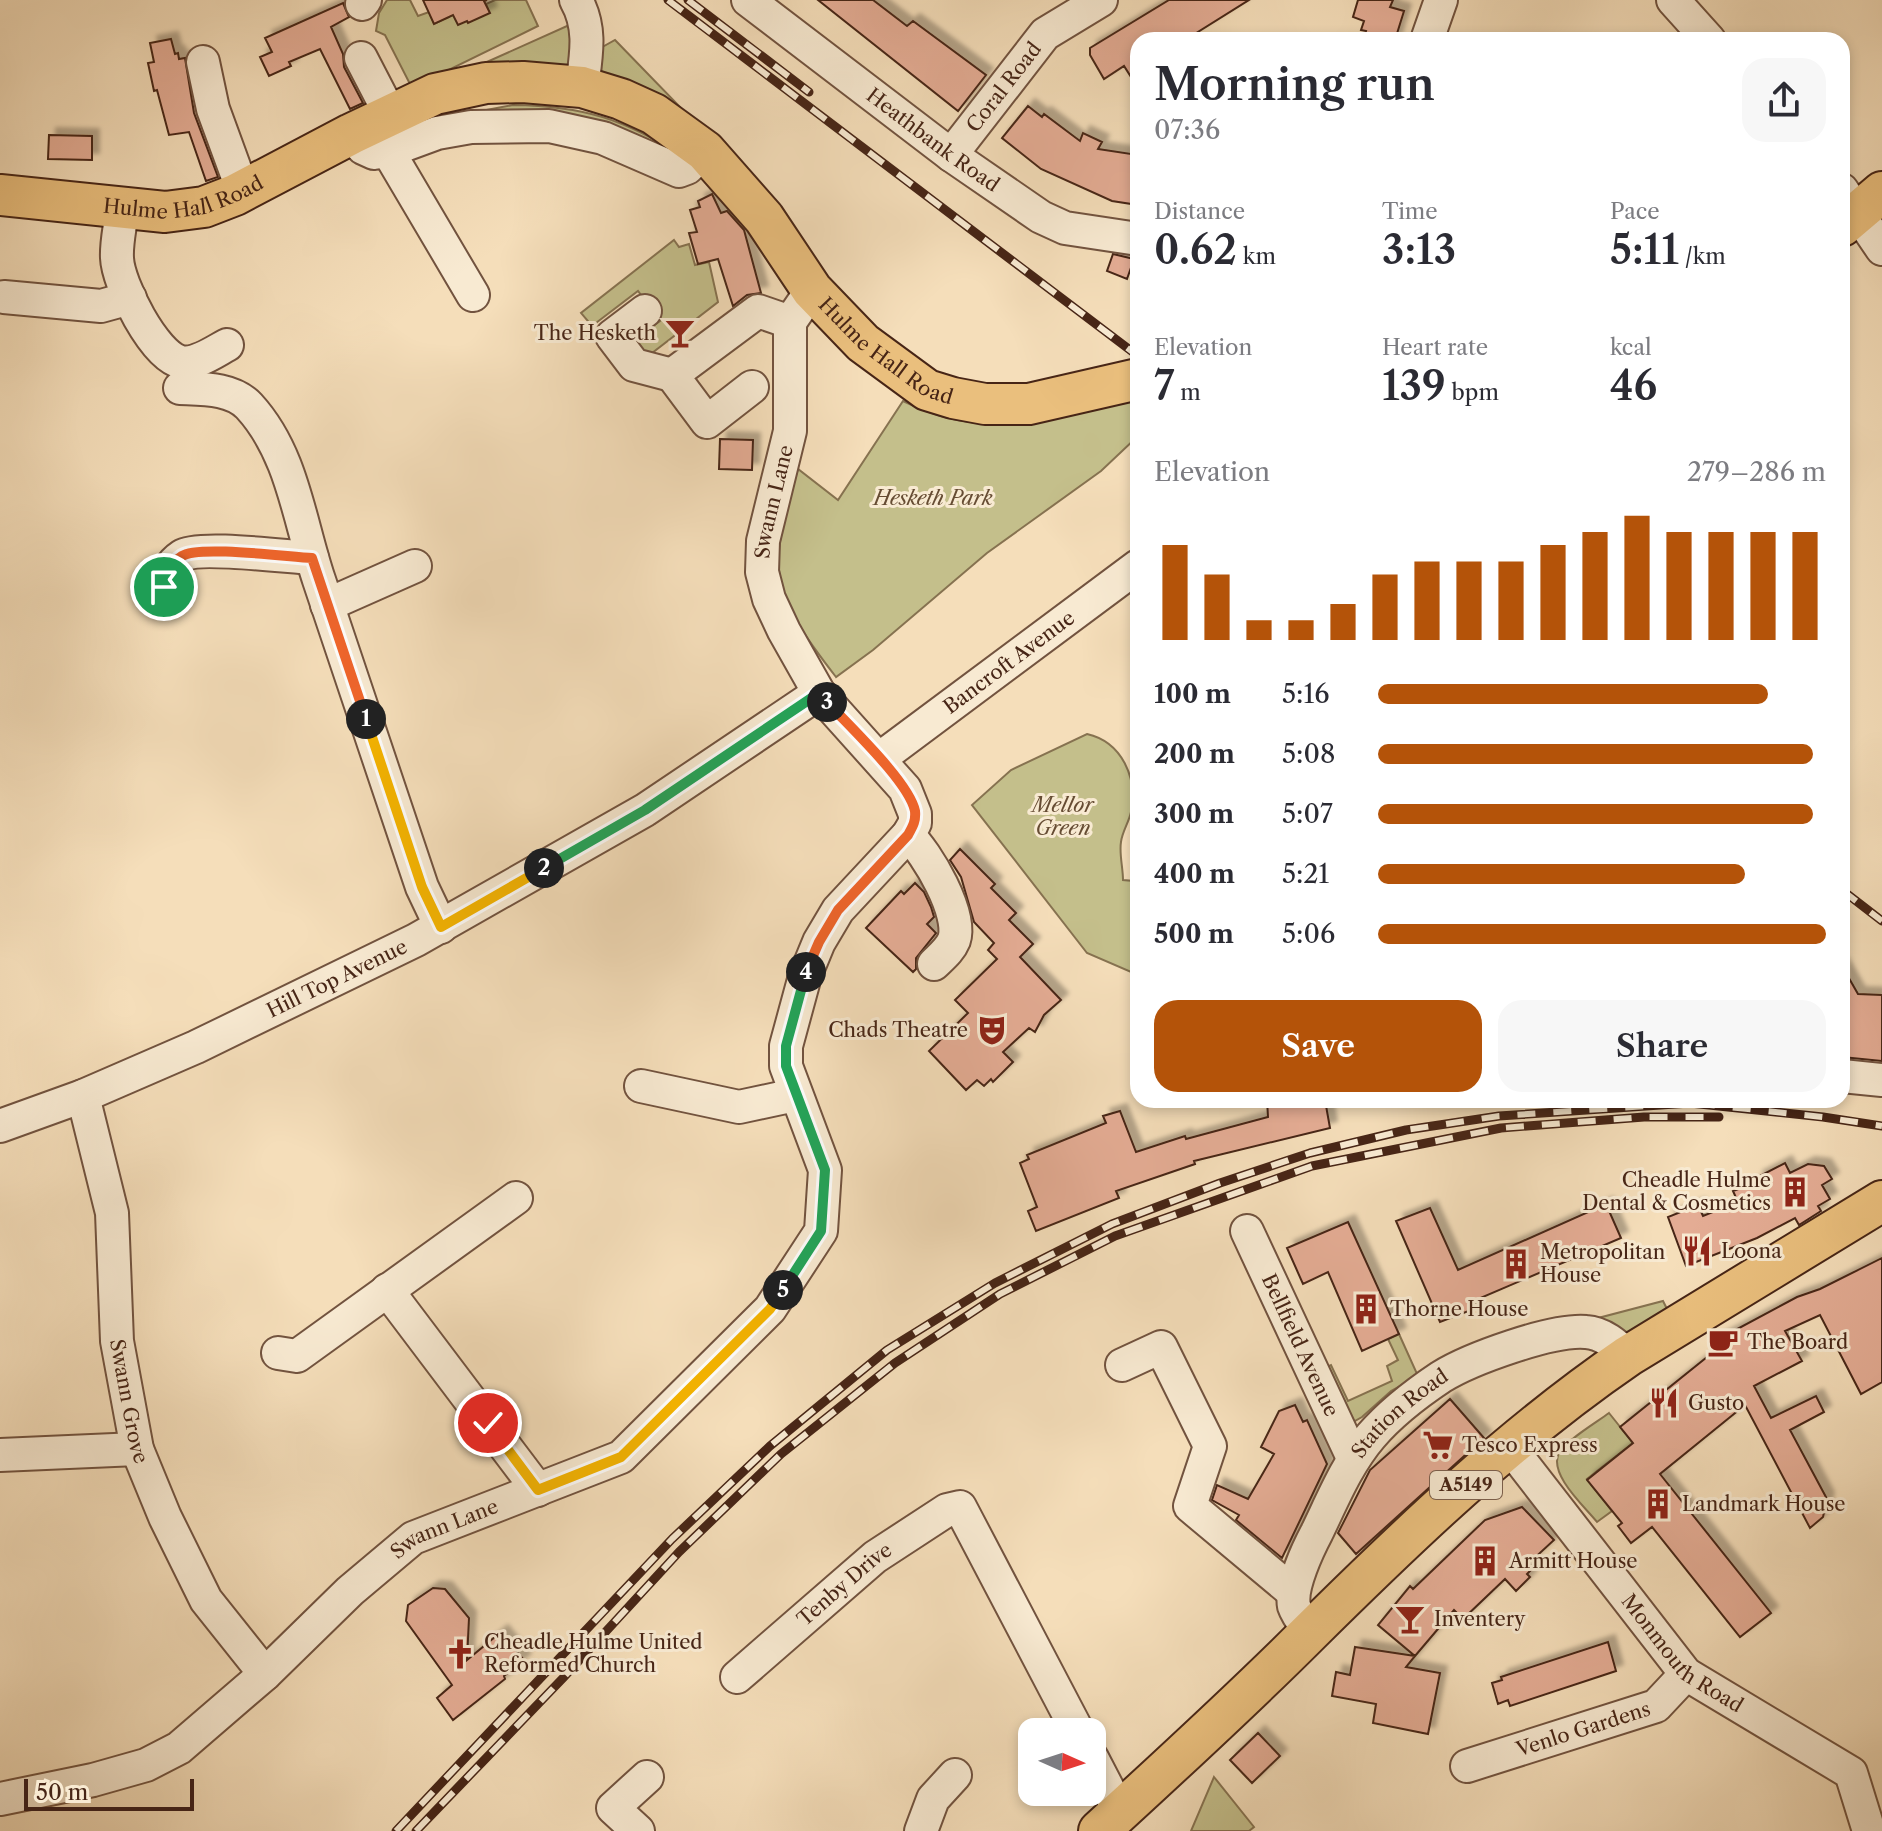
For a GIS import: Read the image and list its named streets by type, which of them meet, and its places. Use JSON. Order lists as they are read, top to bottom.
{
  "streets": {
    "main road": ["Hulme Hall Road", "A5149"],
    "street": [
      "Coral Road",
      "Heathbank Road",
      "Swann Lane",
      "Bancroft Avenue",
      "Hill Top Avenue",
      "Bellfield Avenue",
      "Swann Grove",
      "Station Road",
      "Tenby Drive",
      "Monmouth Road",
      "Venlo Gardens"
    ]
  },
  "crossings": [
    ["Coral Road", "Heathbank Road"],
    ["Hulme Hall Road", "Swann Lane"],
    ["Swann Lane", "Bancroft Avenue"],
    ["Swann Lane", "Hill Top Avenue"],
    ["Swann Lane", "Swann Grove"],
    ["Hill Top Avenue", "Swann Grove"],
    ["Bellfield Avenue", "Station Road"],
    ["Station Road", "A5149"],
    ["A5149", "Monmouth Road"],
    ["Monmouth Road", "Venlo Gardens"]
  ],
  "parks": ["Hesketh Park", "Mellor Green"],
  "places": {
    "bar": ["The Hesketh", "Inventery"],
    "theatre": ["Chads Theatre"],
    "building": [
      "Cheadle Hulme Dental & Cosmetics",
      "Metropolitan House",
      "Thorne House",
      "Landmark House",
      "Armitt House"
    ],
    "restaurant": ["Loona", "Gusto"],
    "cafe": ["The Board"],
    "supermarket": ["Tesco Express"],
    "church": ["Cheadle Hulme United Reformed Church"]
  },
  "scale_bar": "50 m",
  "north": "right",
  "page": {
    "heading": ["Morning run", "07:36"],
    "stats": [
      ["Distance", "0.62 km"],
      ["Time", "3:13"],
      ["Pace", "5:11 /km"],
      ["Elevation", "7 m"],
      ["Heart rate", "139 bpm"],
      ["kcal", "46"]
    ],
    "chart": ["Elevation", "279–286 m"],
    "list": [
      {
        "name": "100 m",
        "note": "5:16"
      },
      {
        "name": "200 m",
        "note": "5:08"
      },
      {
        "name": "300 m",
        "note": "5:07"
      },
      {
        "name": "400 m",
        "note": "5:21"
      },
      {
        "name": "500 m",
        "note": "5:06"
      }
    ],
    "pins": [
      "3",
      "1",
      "2",
      "4",
      "5"
    ],
    "buttons": ["Save", "Share"],
    "scale": "50 m"
  }
}
